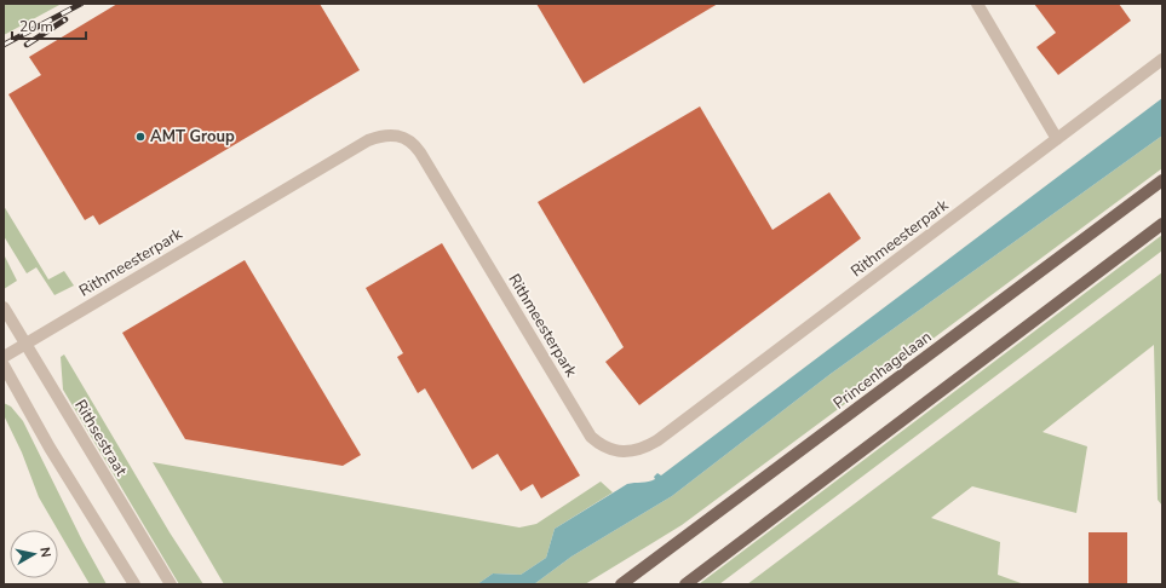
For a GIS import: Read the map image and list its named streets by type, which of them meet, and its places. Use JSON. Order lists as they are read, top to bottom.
{
  "streets": {
    "main road": ["Princenhagelaan"],
    "street": ["Rithmeesterpark", "Rithsestraat"]
  },
  "crossings": [
    ["Rithmeesterpark", "Rithsestraat"]
  ],
  "places": ["AMT Group"],
  "scale_bar": "20 m",
  "north": "right"
}
